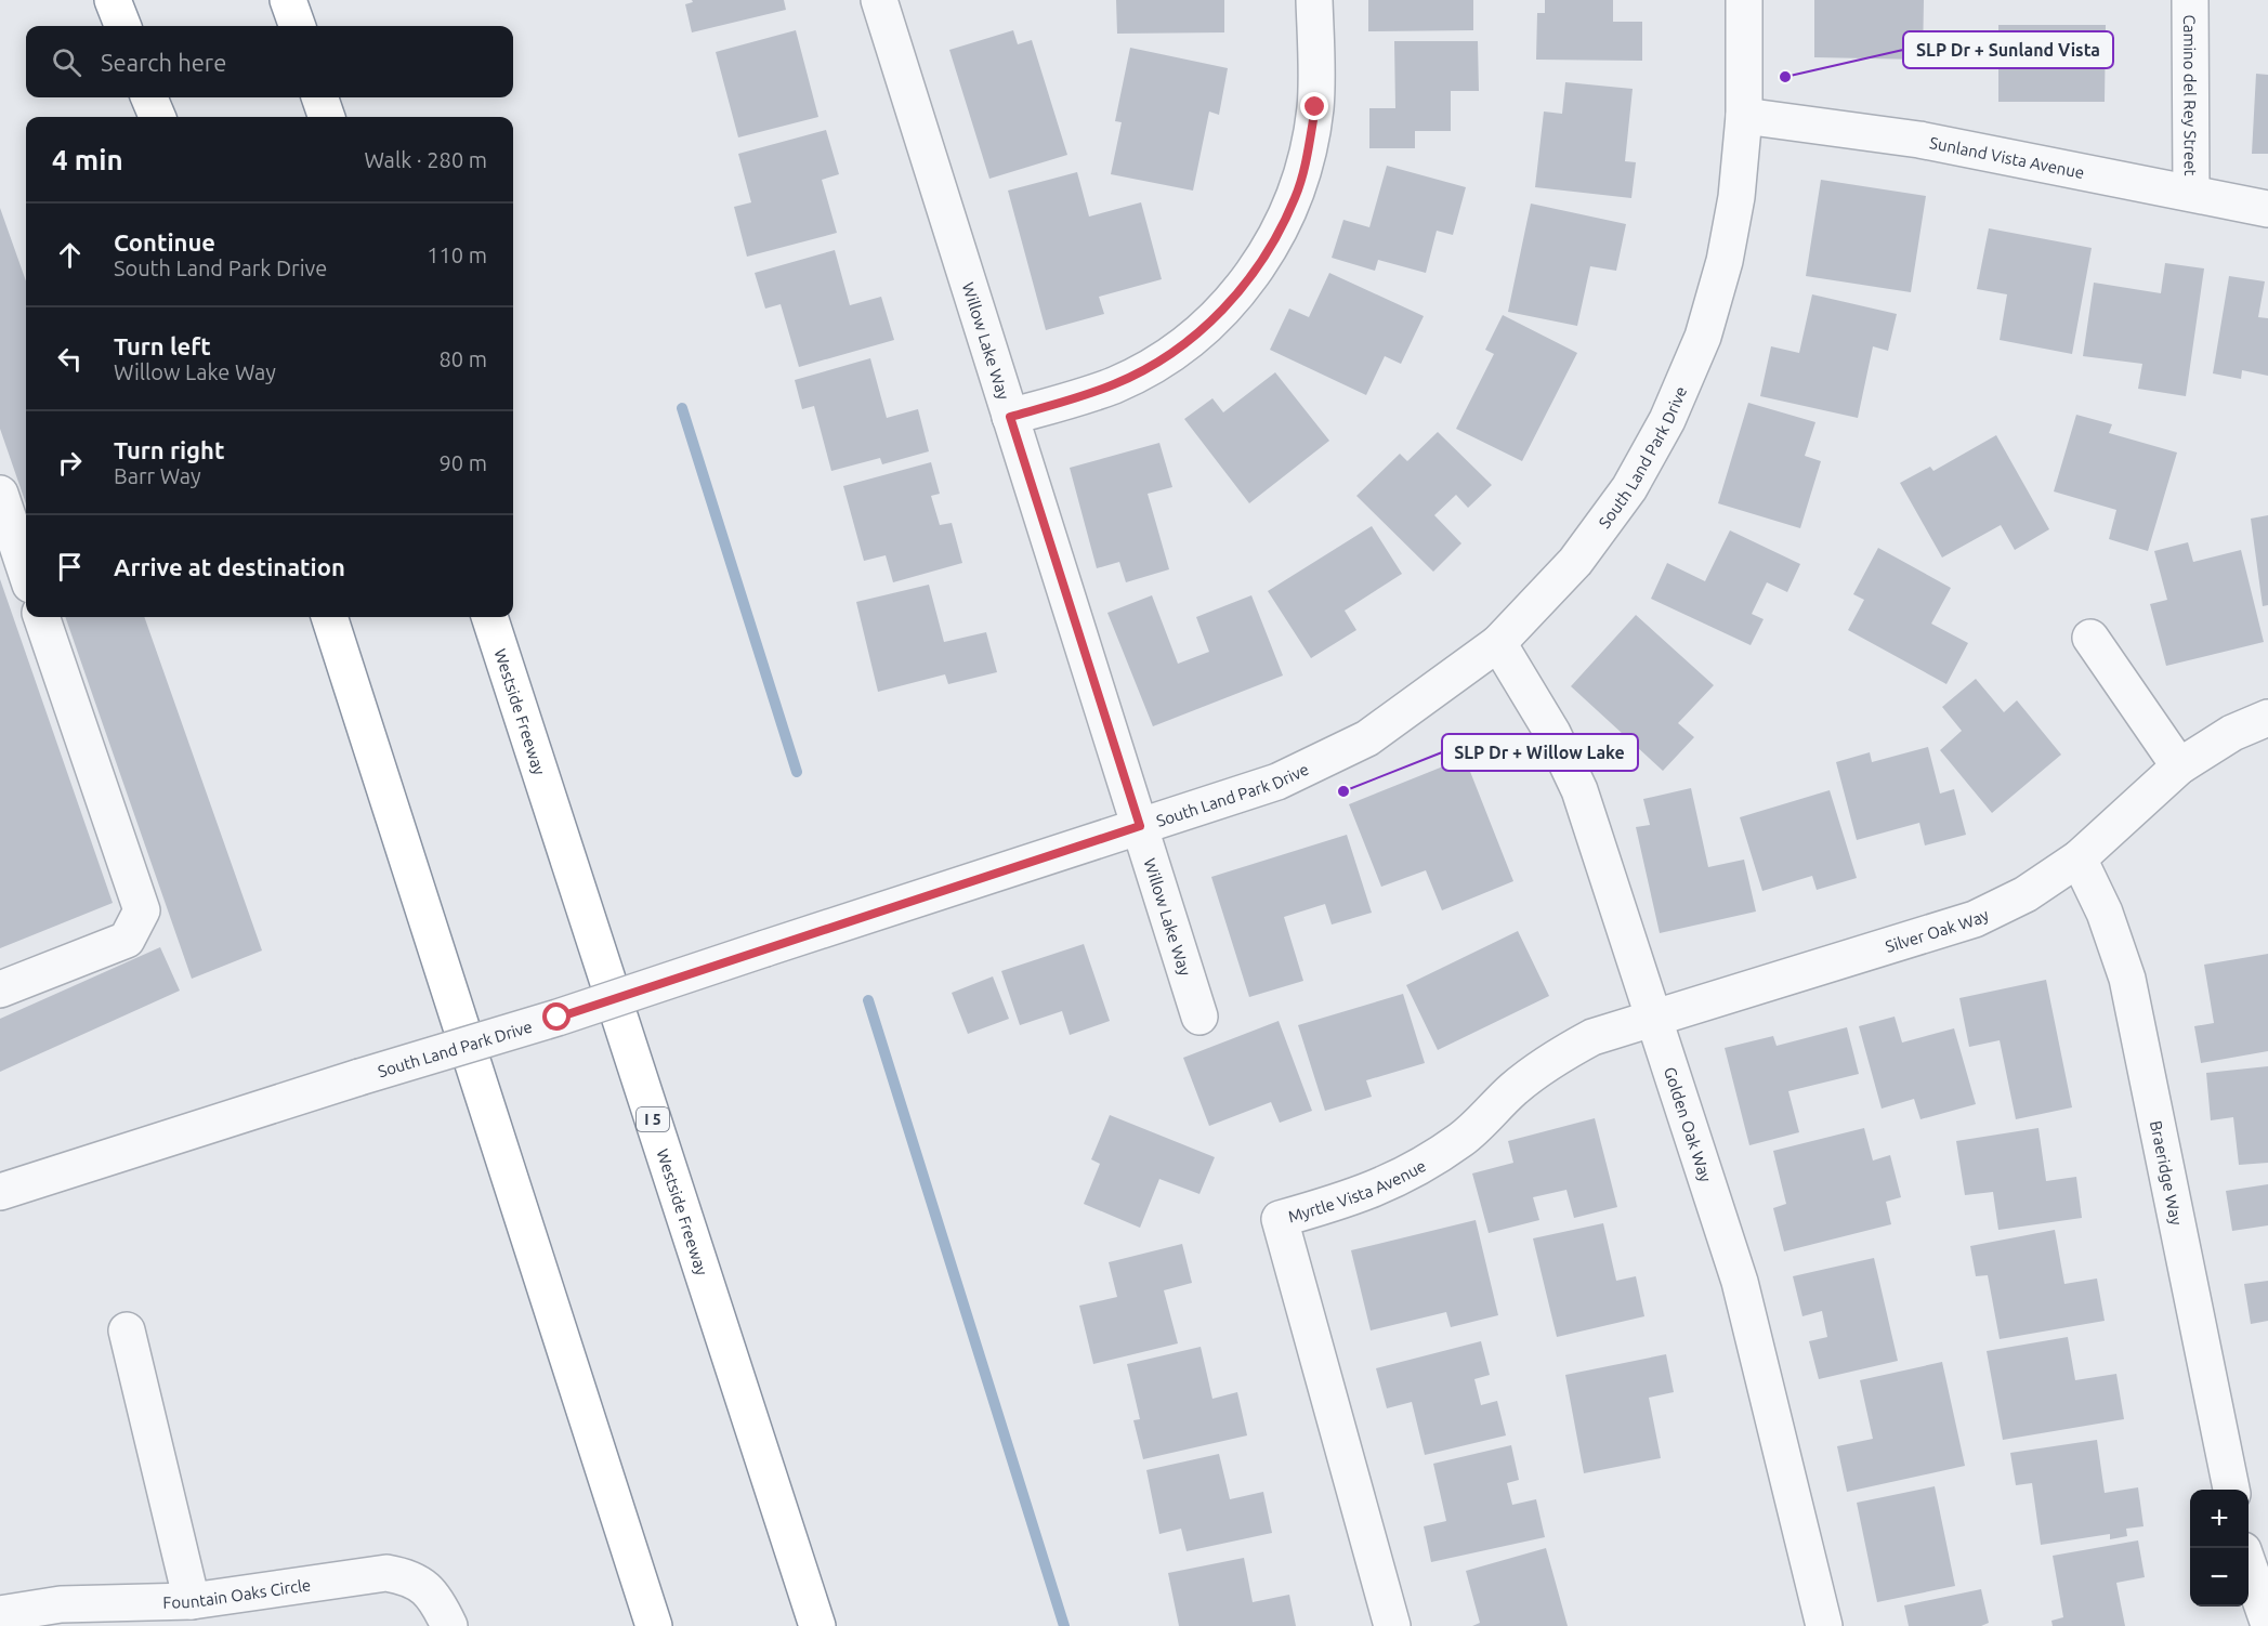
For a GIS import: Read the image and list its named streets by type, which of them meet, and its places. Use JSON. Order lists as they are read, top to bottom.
{
  "streets": {
    "highway": ["Westside Freeway", "I 5"],
    "street": [
      "Camino del Rey Street",
      "Sunland Vista Avenue",
      "Willow Lake Way",
      "South Land Park Drive",
      "Silver Oak Way",
      "Golden Oak Way",
      "Braeridge Way",
      "Myrtle Vista Avenue",
      "Fountain Oaks Circle"
    ]
  },
  "crossings": [
    ["Camino del Rey Street", "Sunland Vista Avenue"],
    ["Sunland Vista Avenue", "South Land Park Drive"],
    ["Willow Lake Way", "South Land Park Drive"],
    ["South Land Park Drive", "Golden Oak Way"],
    ["Silver Oak Way", "Golden Oak Way"],
    ["Silver Oak Way", "Braeridge Way"],
    ["Silver Oak Way", "Myrtle Vista Avenue"],
    ["Golden Oak Way", "Myrtle Vista Avenue"]
  ],
  "places": ["SLP Dr + Sunland Vista", "SLP Dr + Willow Lake"],
  "page": {
    "search": "Search here",
    "heading": ["4 min", "Walk · 280 m"],
    "list": [
      ["Continue", "South Land Park Drive", "110 m"],
      ["Turn left", "Willow Lake Way", "80 m"],
      ["Turn right", "Barr Way", "90 m"],
      "Arrive at destination"
    ],
    "map_buttons": ["+", "−"]
  }
}
